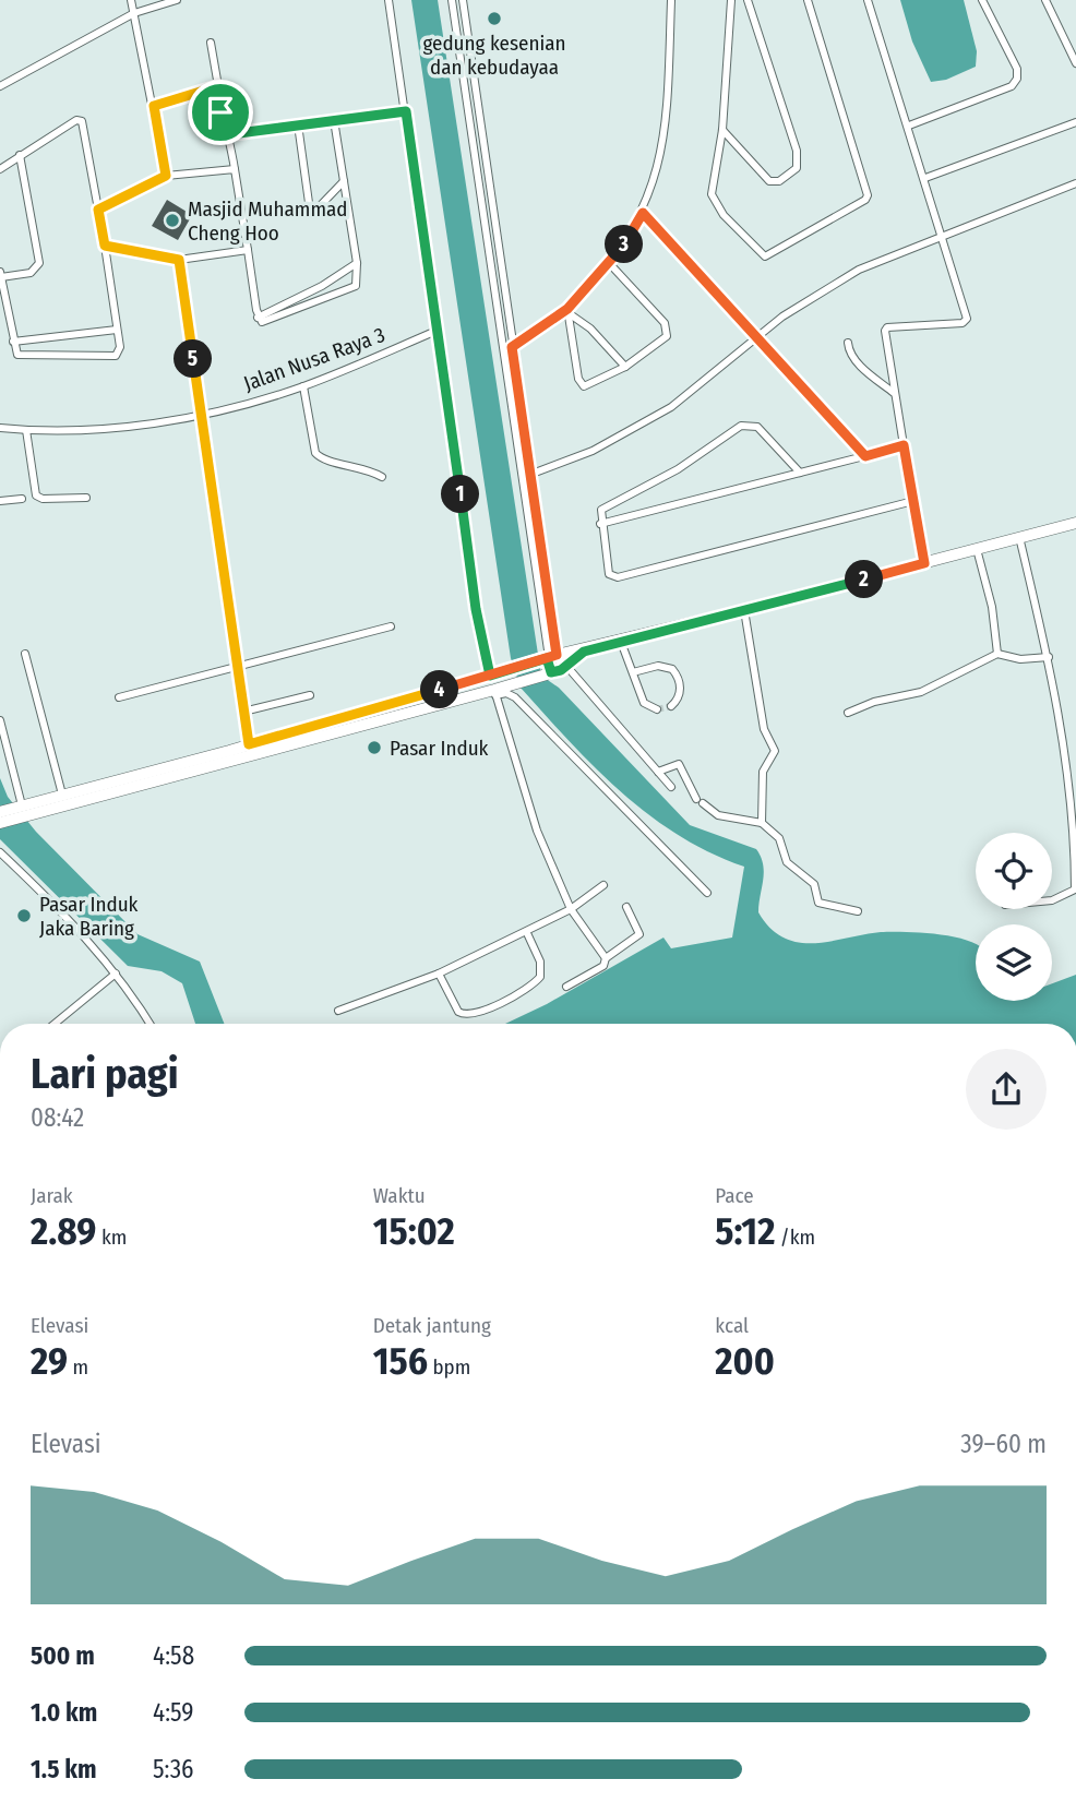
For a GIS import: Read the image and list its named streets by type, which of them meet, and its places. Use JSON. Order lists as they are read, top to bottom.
{
  "streets": {
    "street": ["Jalan Nusa Raya 3"]
  },
  "places": [
    "gedung kesenian dan kebudayaa",
    "Masjid Muhammad Cheng Hoo",
    "Pasar Induk",
    "Pasar Induk Jaka Baring"
  ],
  "page": {
    "pins": [
      "3",
      "5",
      "1",
      "2",
      "4"
    ],
    "heading": ["Lari pagi", "08:42"],
    "stats": [
      ["Jarak", "2.89 km"],
      ["Waktu", "15:02"],
      ["Pace", "5:12 /km"],
      ["Elevasi", "29 m"],
      ["Detak jantung", "156 bpm"],
      ["kcal", "200"]
    ],
    "chart": ["Elevasi", "39–60 m"],
    "list": [
      {
        "name": "500 m",
        "note": "4:58"
      },
      {
        "name": "1.0 km",
        "note": "4:59"
      },
      {
        "name": "1.5 km",
        "note": "5:36"
      }
    ]
  }
}
